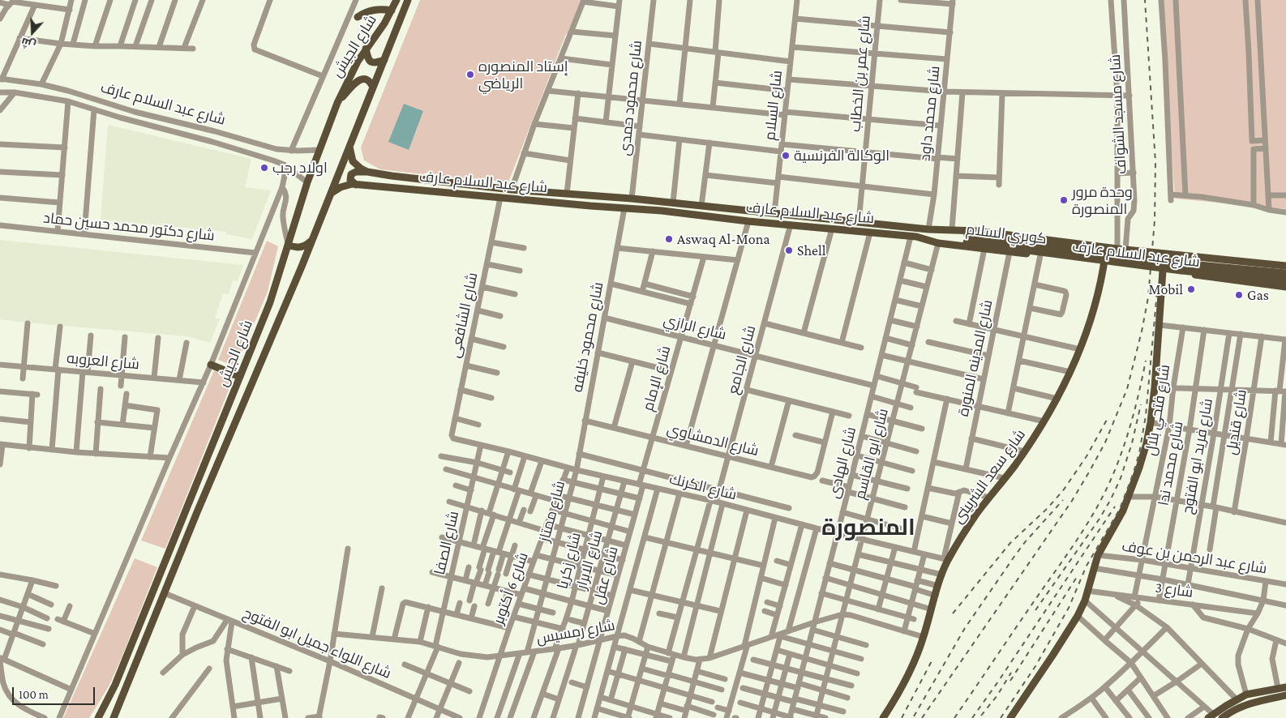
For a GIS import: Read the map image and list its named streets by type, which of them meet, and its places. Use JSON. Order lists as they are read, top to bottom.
{
  "streets": {
    "main road": [
      "شارع الجيش",
      "شارع عبد السلام عارف",
      "كوبري السلام",
      "شارع سعد الشربينى"
    ],
    "street": [
      "شارع عمر بن الخطاب",
      "شارع محمود حمدى",
      "شارع السلام",
      "شارع محمد داود",
      "شارع مسجد الشواف",
      "شارع دكتور محمد حسين حماد",
      "شارع الشافعى",
      "شارع الرازي",
      "شارع محمود خليفه",
      "شارع المدينه المنورة",
      "شارع الجامع",
      "شارع العروبه",
      "شارع الإمام",
      "شارع فتحي بلال",
      "شارع قنديل",
      "شارع الدمشاوي",
      "شارع ابو القاسم",
      "شارع فريد ابو الفتوح",
      "شارع الهادى",
      "شارع محمد ندا",
      "شارع الكرنك",
      "شارع ممتاز",
      "شارع الصفا",
      "شارع عبد الرحمن بن عوف",
      "شارع الابرار",
      "شارع زكريا",
      "شارع عقل",
      "شارع 6 أكتوبر",
      "شارع 3",
      "شارع رمسيس",
      "شارع اللواء جميل ابو الفتوح"
    ]
  },
  "crossings": [
    ["شارع الجيش", "شارع عبد السلام عارف"],
    ["شارع الجيش", "شارع اللواء جميل ابو الفتوح"],
    ["شارع عمر بن الخطاب", "شارع عبد السلام عارف"],
    ["شارع محمود حمدى", "شارع عبد السلام عارف"],
    ["شارع عبد السلام عارف", "شارع السلام"],
    ["شارع عبد السلام عارف", "شارع محمد داود"],
    ["شارع عبد السلام عارف", "شارع مسجد الشواف"],
    ["شارع عبد السلام عارف", "كوبري السلام"],
    ["شارع عبد السلام عارف", "شارع الشافعى"],
    ["شارع عبد السلام عارف", "شارع محمود خليفه"],
    ["شارع عبد السلام عارف", "شارع المدينه المنورة"],
    ["شارع عبد السلام عارف", "شارع الجامع"],
    ["شارع عبد السلام عارف", "شارع ابو القاسم"],
    ["شارع عبد السلام عارف", "شارع الهادى"],
    ["شارع عبد السلام عارف", "شارع سعد الشربينى"],
    ["شارع محمد داود", "كوبري السلام"],
    ["كوبري السلام", "شارع الهادى"],
    ["شارع الشافعى", "شارع الكرنك"],
    ["شارع الرازي", "شارع محمود خليفه"],
    ["شارع الرازي", "شارع الجامع"],
    ["شارع الرازي", "شارع الإمام"],
    ["شارع الرازي", "شارع الهادى"],
    ["شارع محمود خليفه", "شارع الدمشاوي"],
    ["شارع محمود خليفه", "شارع الكرنك"],
    ["شارع محمود خليفه", "شارع ممتاز"],
    ["شارع الجامع", "شارع الدمشاوي"],
    ["شارع الجامع", "شارع الكرنك"],
    ["شارع الجامع", "شارع رمسيس"],
    ["شارع الإمام", "شارع الدمشاوي"],
    ["شارع الإمام", "شارع الكرنك"],
    ["شارع الإمام", "شارع عقل"],
    ["شارع فتحي بلال", "شارع عبد الرحمن بن عوف"],
    ["شارع فتحي بلال", "شارع 3"],
    ["شارع ابو القاسم", "شارع الكرنك"],
    ["شارع ابو القاسم", "شارع رمسيس"],
    ["شارع فريد ابو الفتوح", "شارع عبد الرحمن بن عوف"],
    ["شارع الهادى", "شارع الكرنك"],
    ["شارع الهادى", "شارع رمسيس"],
    ["شارع محمد ندا", "شارع عبد الرحمن بن عوف"],
    ["شارع محمد ندا", "شارع 3"],
    ["شارع سعد الشربينى", "شارع الكرنك"],
    ["شارع الكرنك", "شارع ممتاز"],
    ["شارع الكرنك", "شارع الصفا"],
    ["شارع الكرنك", "شارع الابرار"],
    ["شارع الكرنك", "شارع زكريا"],
    ["شارع الكرنك", "شارع عقل"],
    ["شارع الكرنك", "شارع 6 أكتوبر"],
    ["شارع ممتاز", "شارع رمسيس"],
    ["شارع الصفا", "شارع رمسيس"],
    ["شارع الصفا", "شارع اللواء جميل ابو الفتوح"],
    ["شارع الابرار", "شارع رمسيس"],
    ["شارع زكريا", "شارع رمسيس"],
    ["شارع عقل", "شارع رمسيس"],
    ["شارع 6 أكتوبر", "شارع رمسيس"]
  ],
  "districts": ["المنصورة"],
  "places": [
    "إستاد المنصوره الرياضي",
    "الوكالة الفرنسية",
    "اولاد رجب",
    "وحدة مرور المنصورة",
    "Aswaq Al-Mona",
    "Shell",
    "Mobil",
    "Gas"
  ],
  "scale_bar": "100 m",
  "north": "bottom"
}
